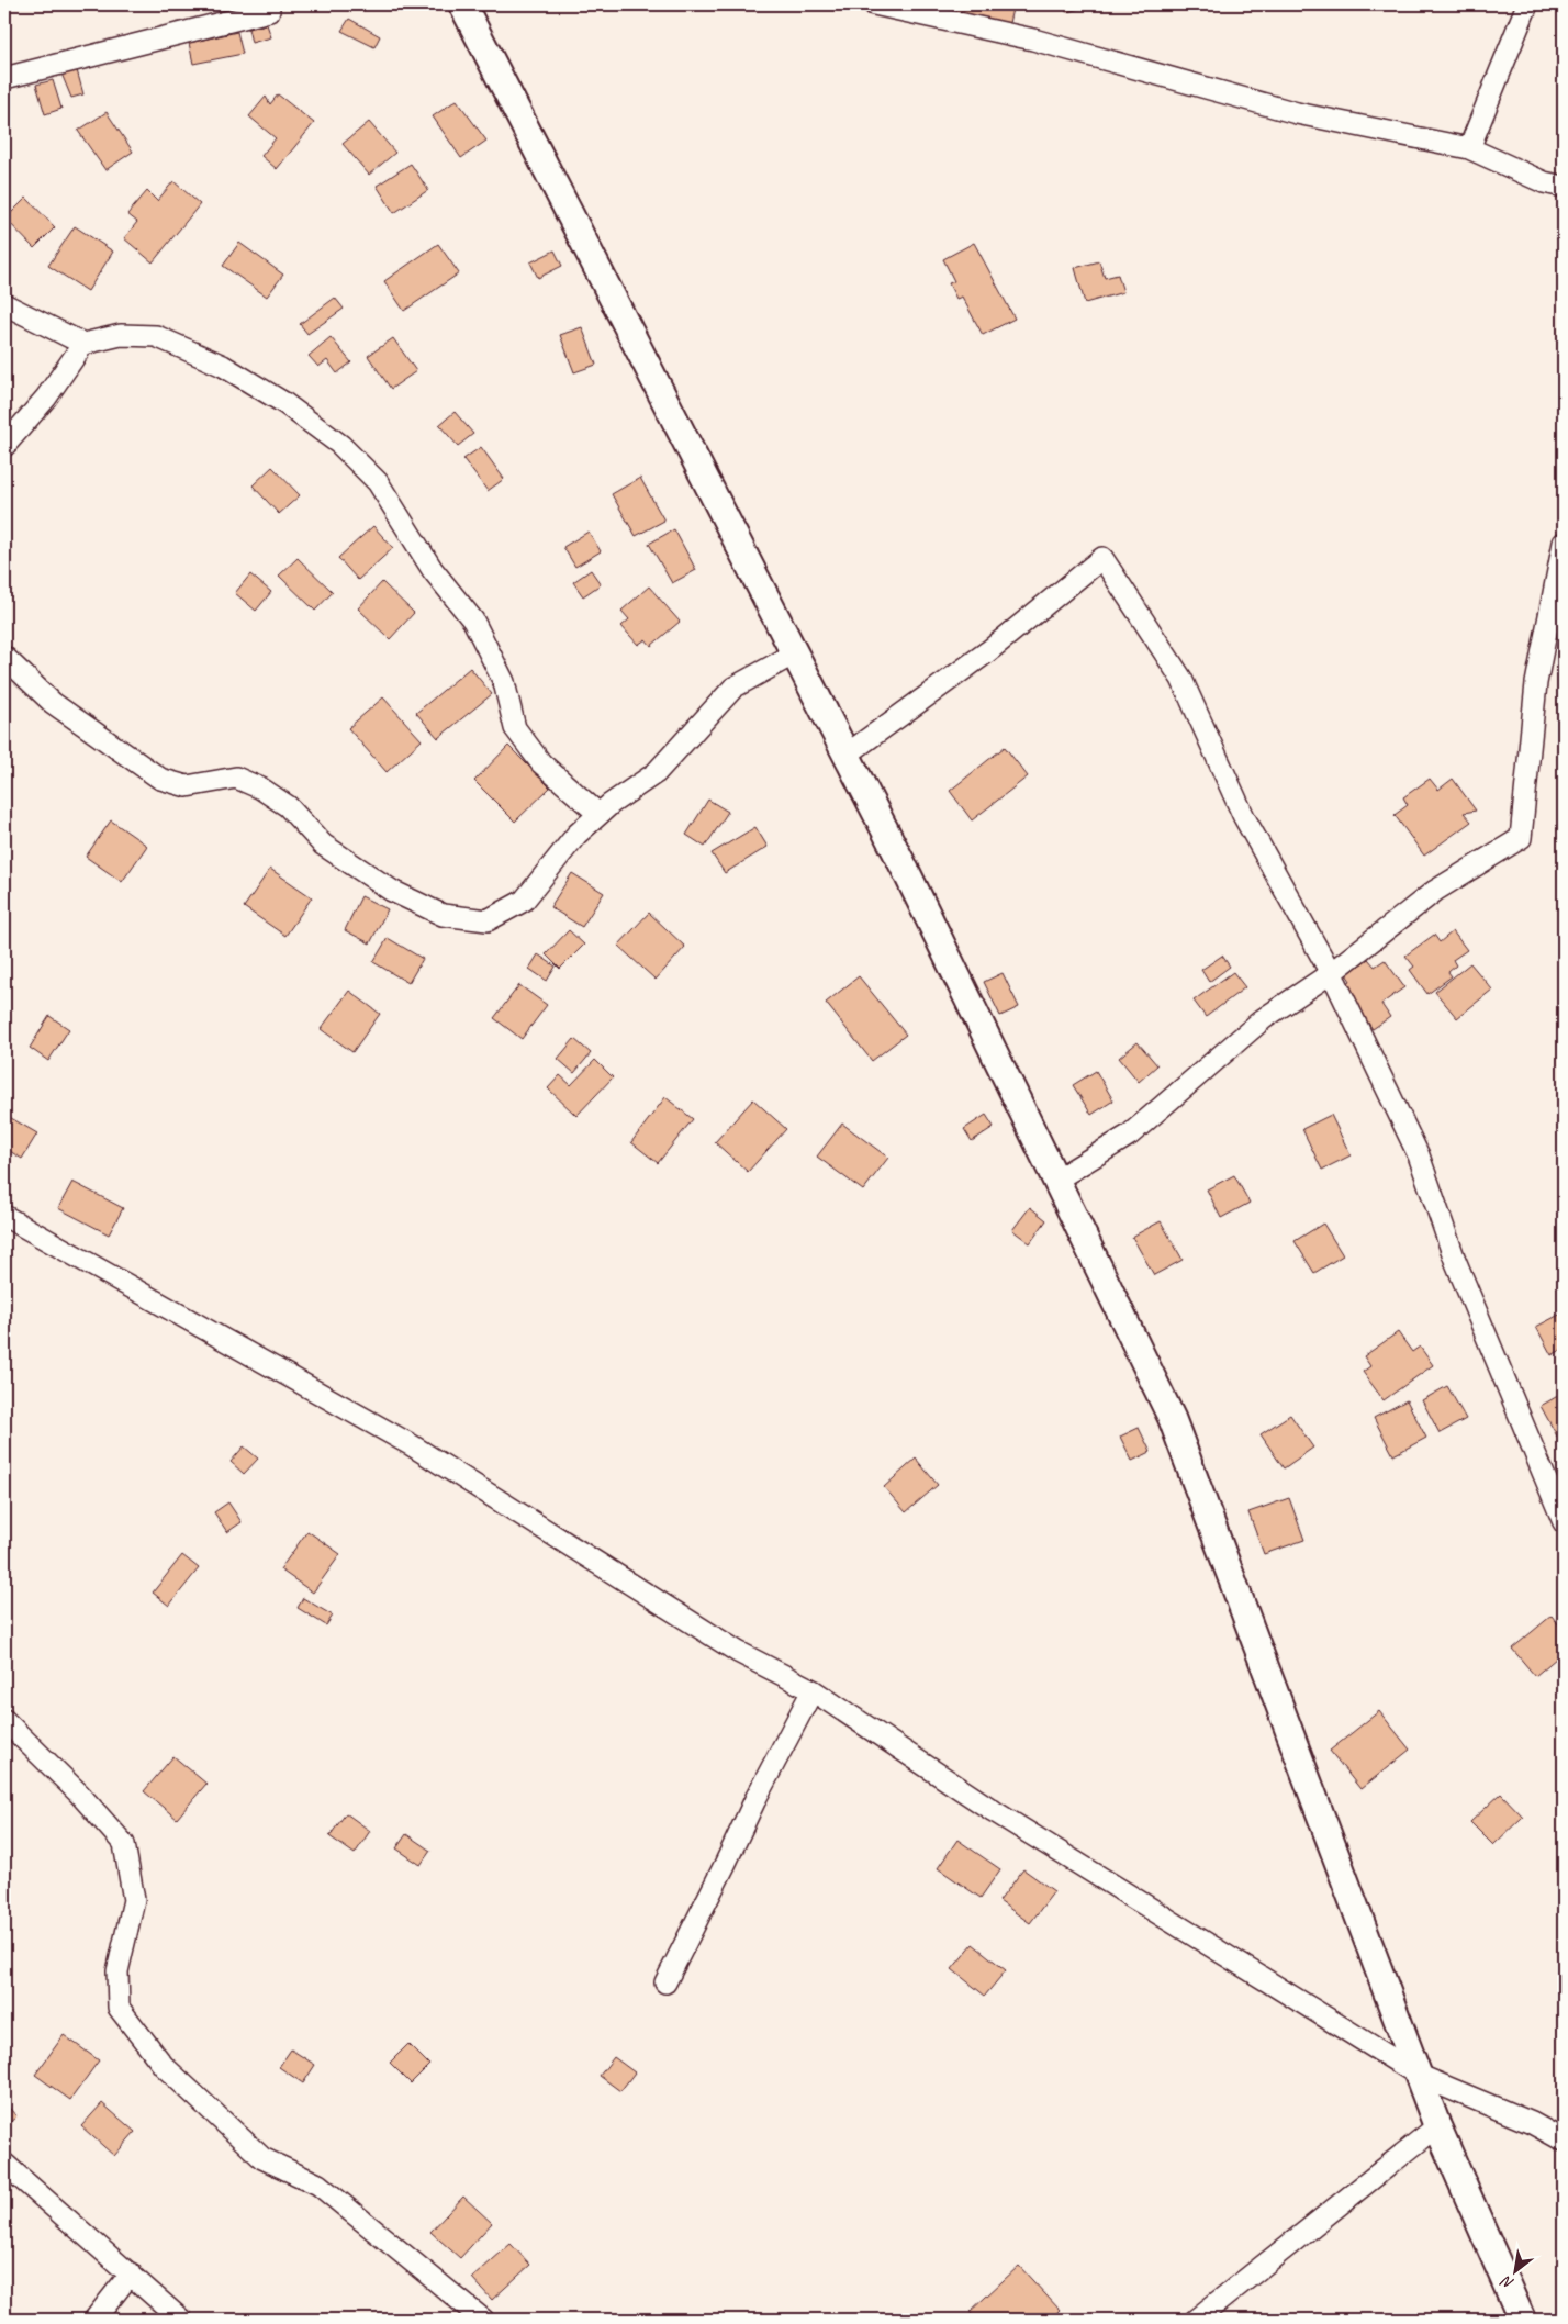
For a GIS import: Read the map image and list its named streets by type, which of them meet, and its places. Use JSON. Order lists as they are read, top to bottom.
{
  "north": "bottom left"
}
